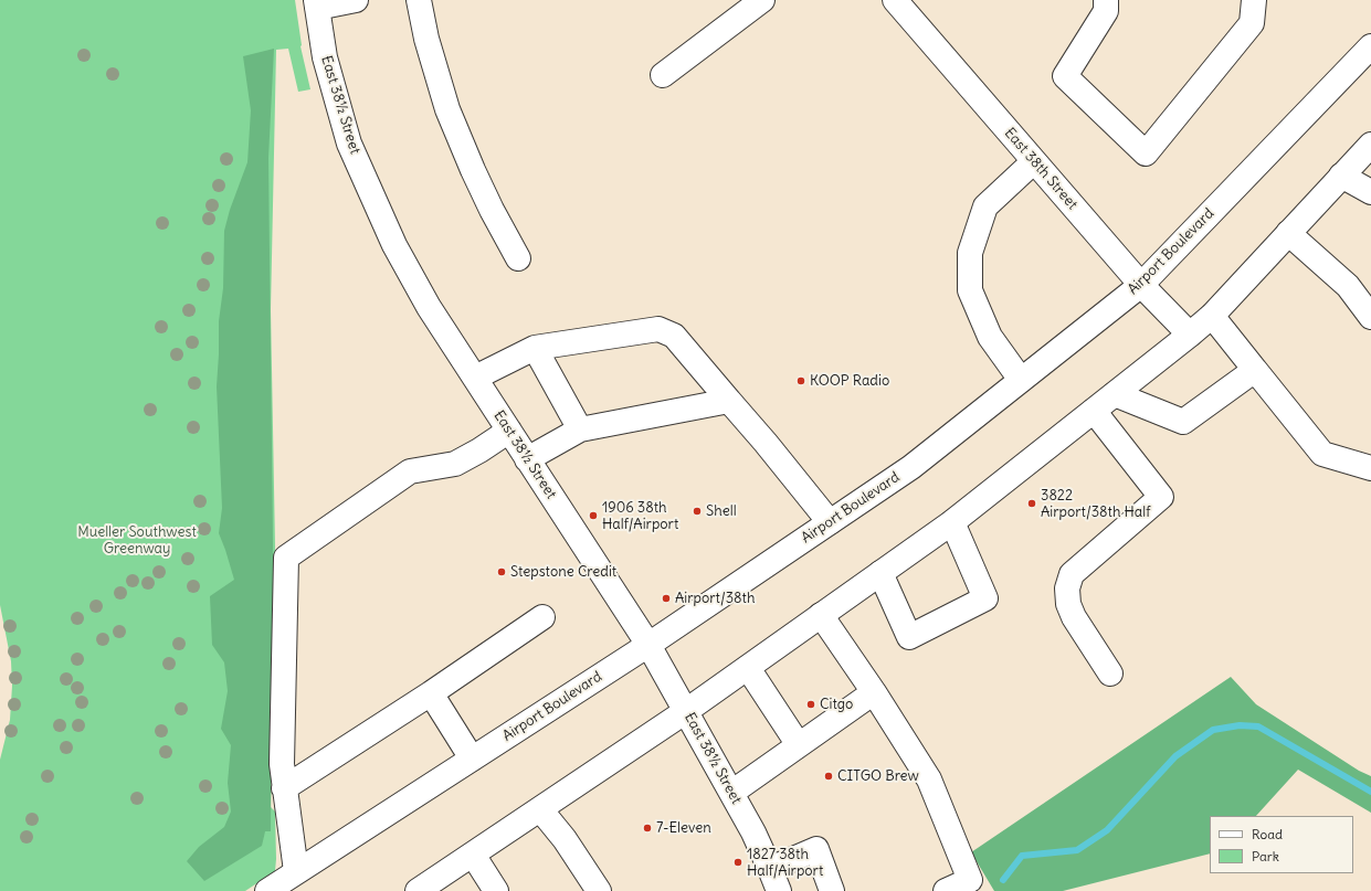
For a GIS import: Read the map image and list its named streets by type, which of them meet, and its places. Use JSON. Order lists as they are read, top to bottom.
{
  "streets": {
    "main road": ["East 38½ Street", "East 38th Street", "Airport Boulevard"]
  },
  "crossings": [
    ["East 38½ Street", "Airport Boulevard"],
    ["East 38th Street", "Airport Boulevard"]
  ],
  "parks": ["Mueller Southwest Greenway"],
  "places": [
    "KOOP Radio",
    "3822 Airport/38th Half",
    "Shell",
    "1906 38th Half/Airport",
    "Stepstone Credit",
    "Airport/38th",
    "Citgo",
    "CITGO Brew",
    "7-Eleven",
    "1827 38th Half/Airport"
  ],
  "legend": ["Road", "Park"]
}
